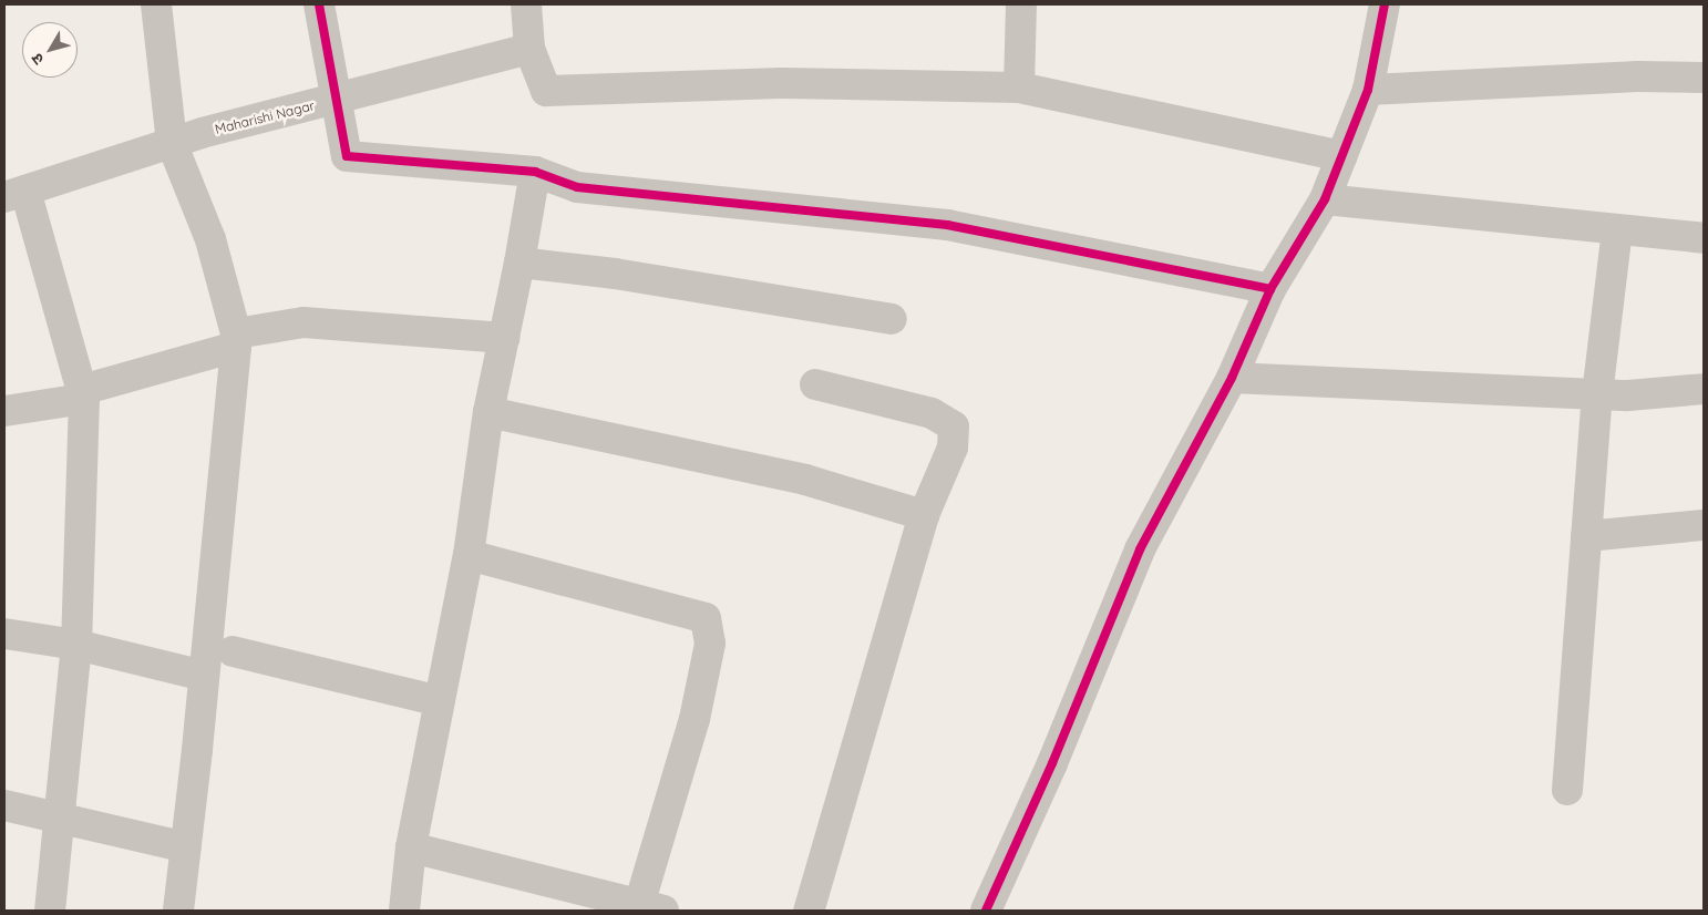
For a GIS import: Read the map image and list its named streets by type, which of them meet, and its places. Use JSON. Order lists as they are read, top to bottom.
{
  "streets": {
    "street": ["Maharishi Nagar"]
  },
  "north": "bottom left"
}
